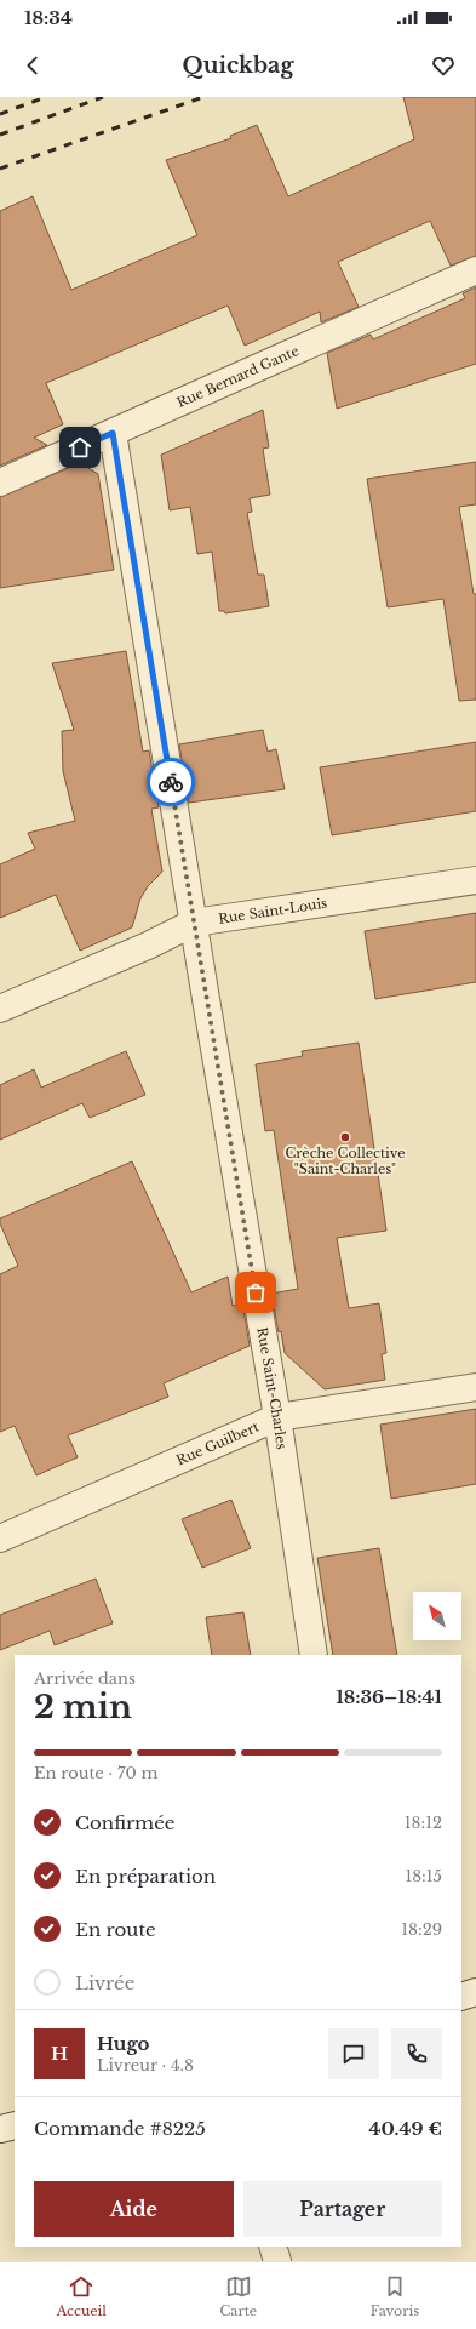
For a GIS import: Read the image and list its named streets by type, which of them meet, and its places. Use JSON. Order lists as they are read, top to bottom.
{
  "streets": {
    "street": [
      "Rue Bernard Gante",
      "Rue Saint-Louis",
      "Rue Saint-Charles",
      "Rue Guilbert"
    ]
  },
  "crossings": [
    ["Rue Bernard Gante", "Rue Saint-Charles"],
    ["Rue Saint-Louis", "Rue Saint-Charles"],
    ["Rue Saint-Charles", "Rue Guilbert"]
  ],
  "places": ["Crèche Collective \"Saint-Charles\""],
  "north": "top left",
  "page": {
    "status": "18:34",
    "header": "Quickbag",
    "heading": ["2 min", "Arrivée dans", "18:36–18:41"],
    "panel": [
      "Hugo",
      "Livreur · 4.8",
      "Commande #8225",
      "40.49 €"
    ],
    "bar": "En route · 70 m",
    "list": [
      ["Confirmée", "18:12"],
      ["En préparation", "18:15"],
      ["En route", "18:29"],
      "Livrée"
    ],
    "round": "H",
    "buttons": ["Aide", "Partager"],
    "tabs": ["Accueil", "Carte", "Favoris"]
  }
}
